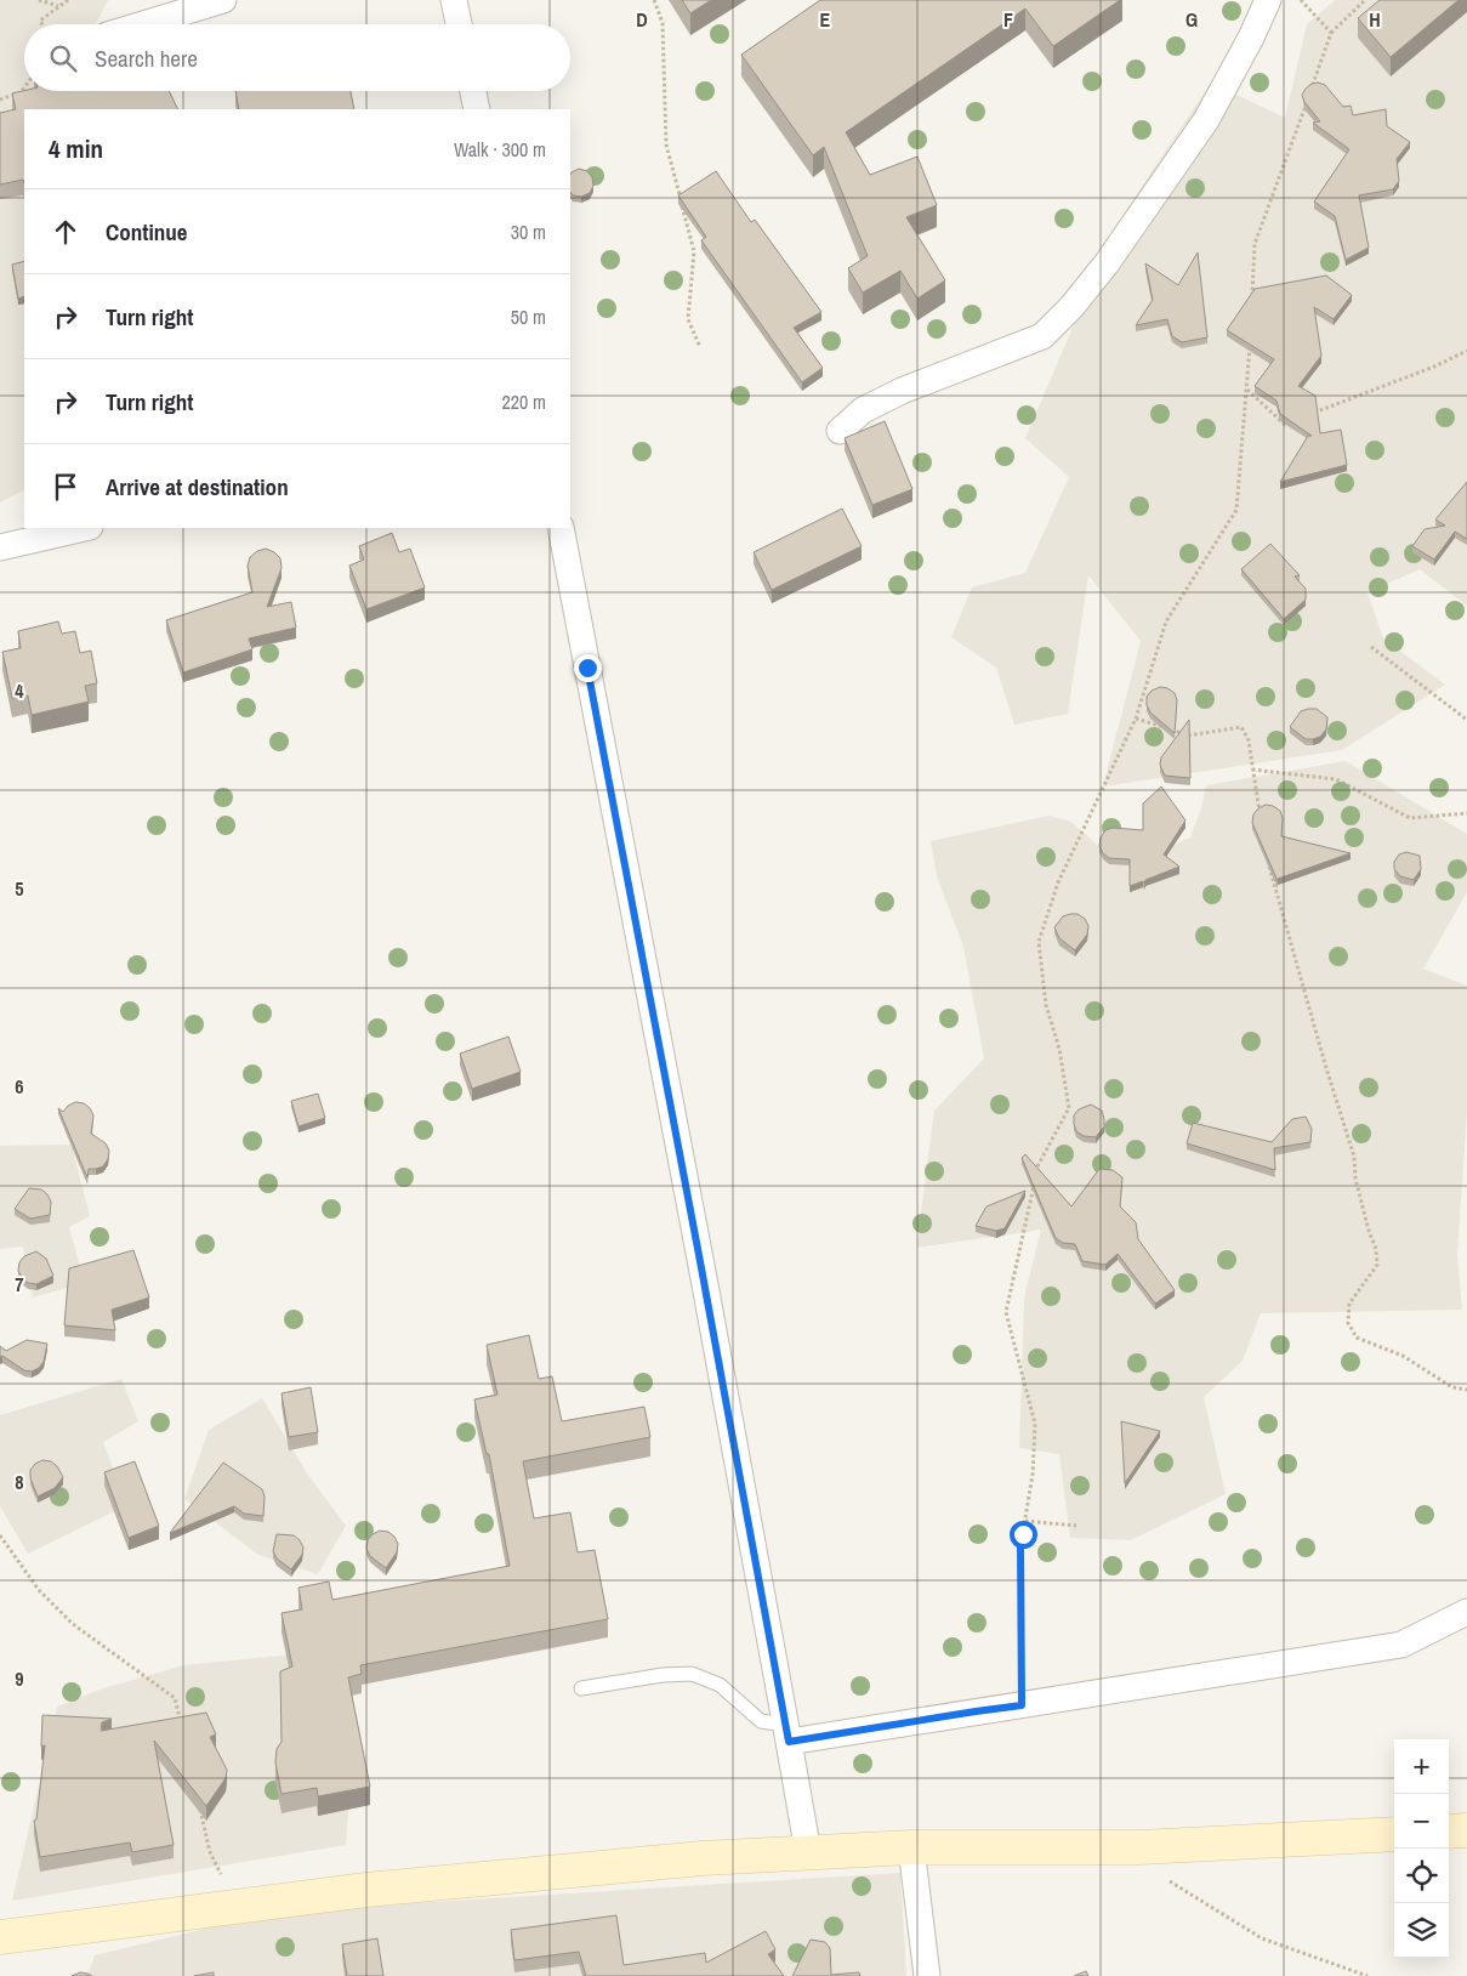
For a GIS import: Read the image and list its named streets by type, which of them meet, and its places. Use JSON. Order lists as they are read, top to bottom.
{
  "page": {
    "search": "Search here",
    "heading": ["4 min", "Walk · 300 m"],
    "list": [
      ["Continue", "30 m"],
      ["Turn right", "50 m"],
      ["Turn right", "220 m"],
      "Arrive at destination"
    ],
    "map_buttons": ["+", "−"]
  },
  "grid": {
    "columns": [
      "D",
      "E",
      "F",
      "G",
      "H"
    ],
    "rows": [
      "4",
      "5",
      "6",
      "7",
      "8",
      "9"
    ]
  }
}
